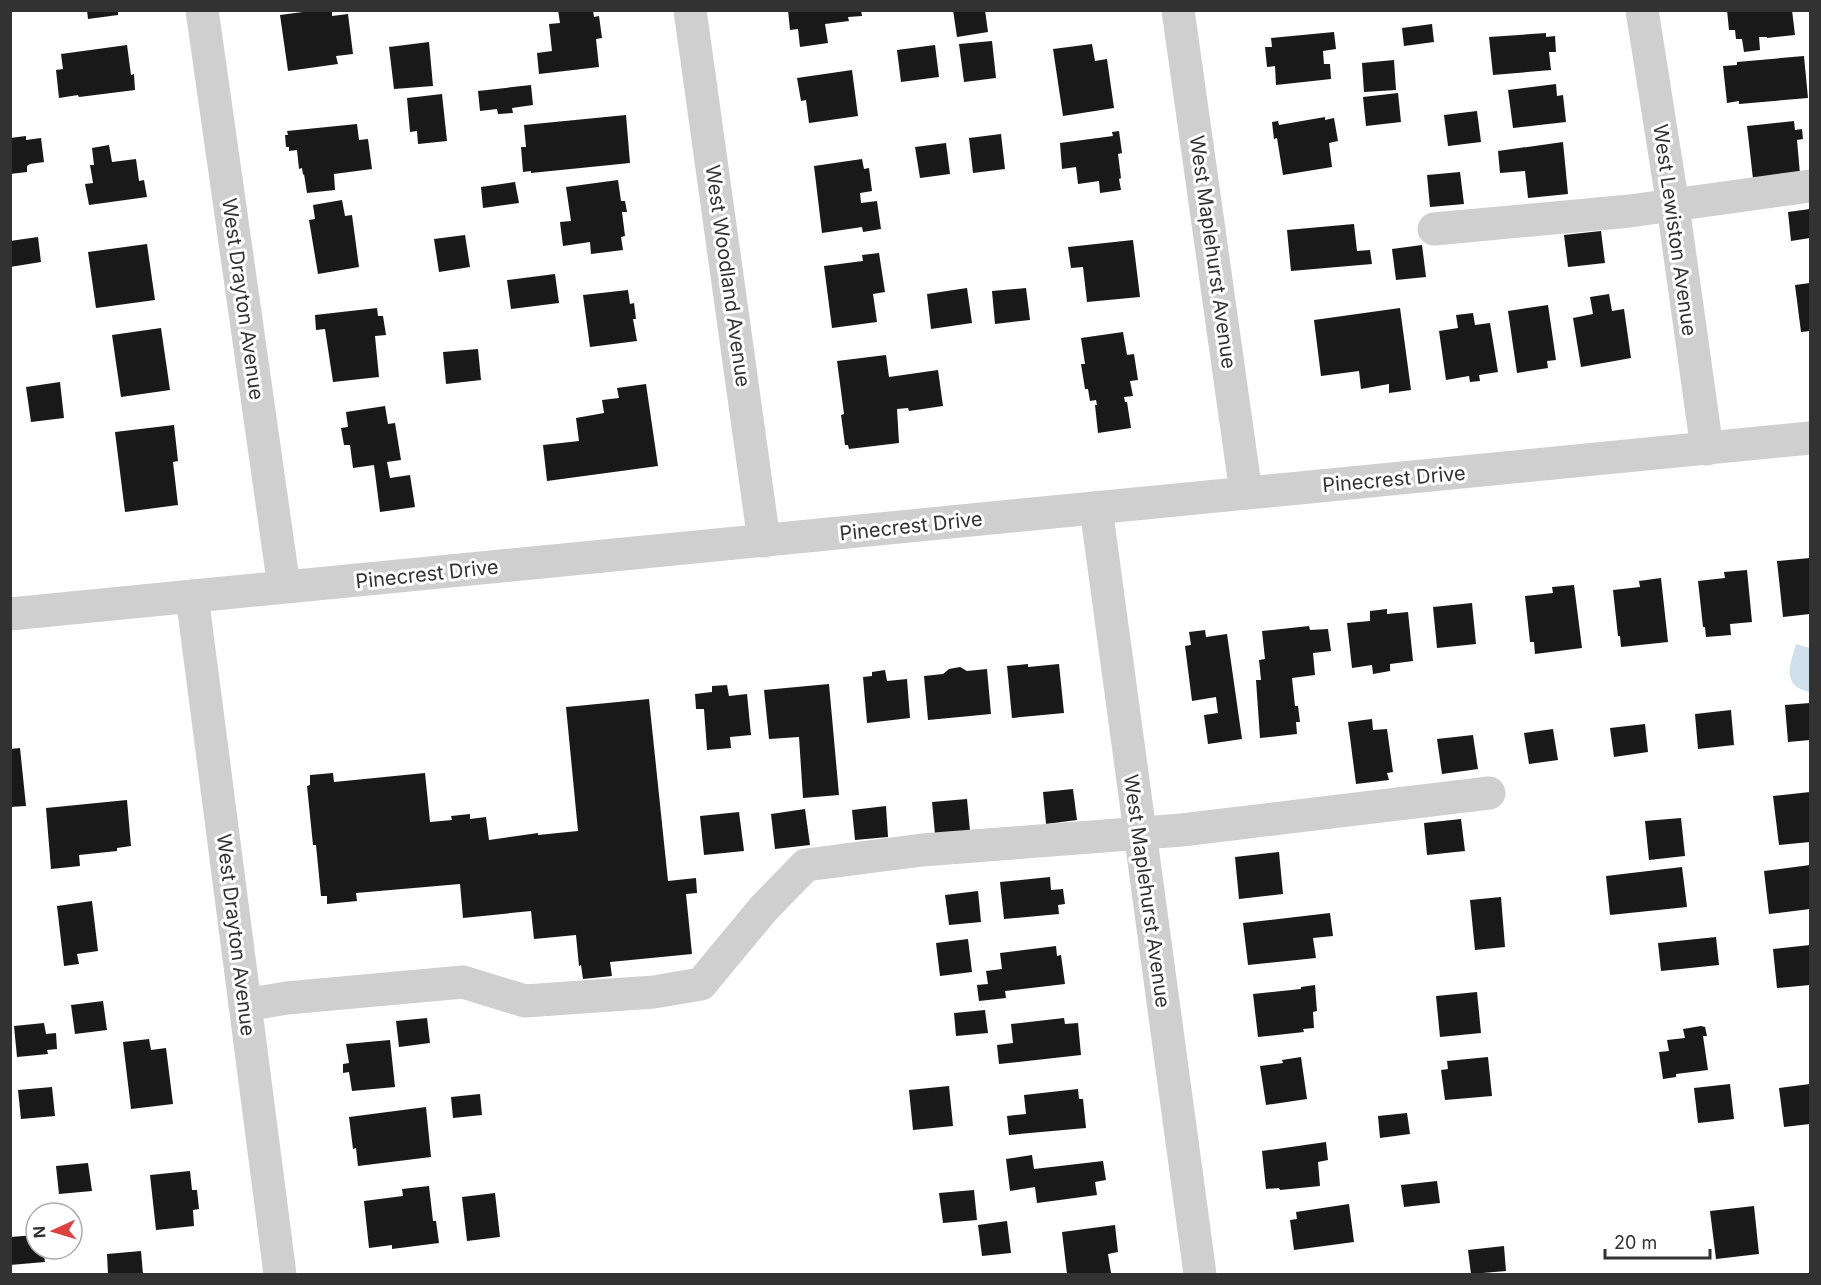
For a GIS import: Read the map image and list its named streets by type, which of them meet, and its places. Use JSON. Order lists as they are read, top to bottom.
{
  "streets": {
    "street": [
      "West Lewiston Avenue",
      "West Maplehurst Avenue",
      "West Woodland Avenue",
      "West Drayton Avenue",
      "Pinecrest Drive"
    ]
  },
  "crossings": [
    ["West Lewiston Avenue", "Pinecrest Drive"],
    ["West Maplehurst Avenue", "Pinecrest Drive"],
    ["West Woodland Avenue", "Pinecrest Drive"],
    ["West Drayton Avenue", "Pinecrest Drive"]
  ],
  "scale_bar": "20 m",
  "north": "left"
}
